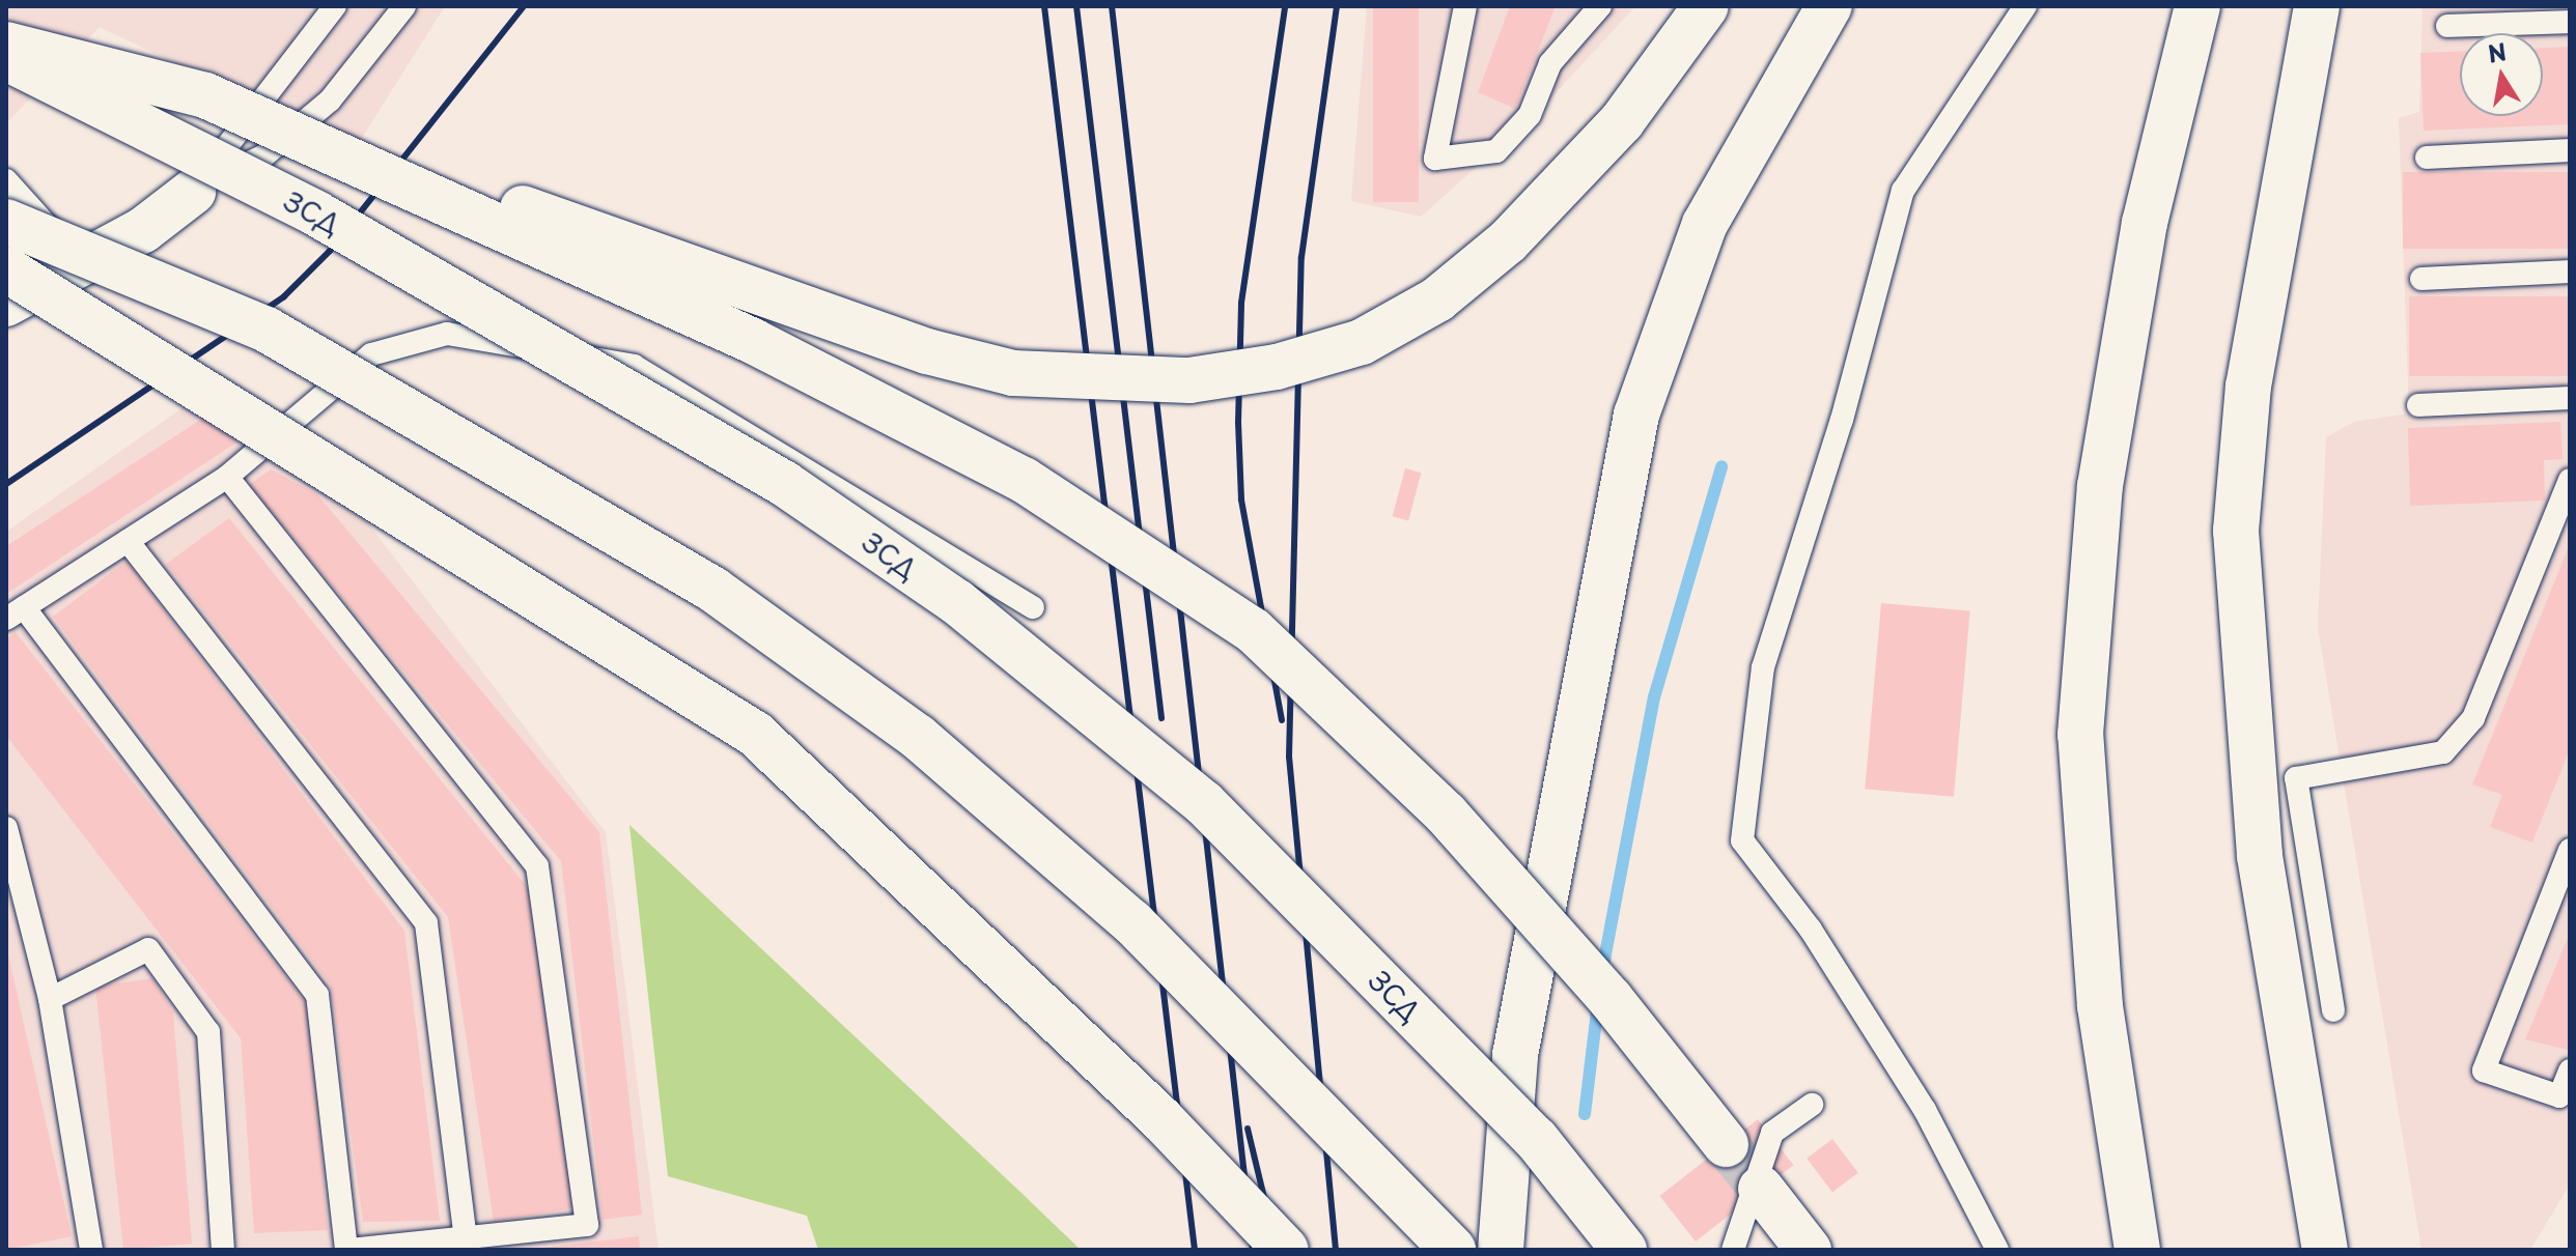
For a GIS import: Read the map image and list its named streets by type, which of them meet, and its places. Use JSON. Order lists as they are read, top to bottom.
{
  "streets": {
    "main road": ["ЗСД"]
  },
  "north": "top"
}
